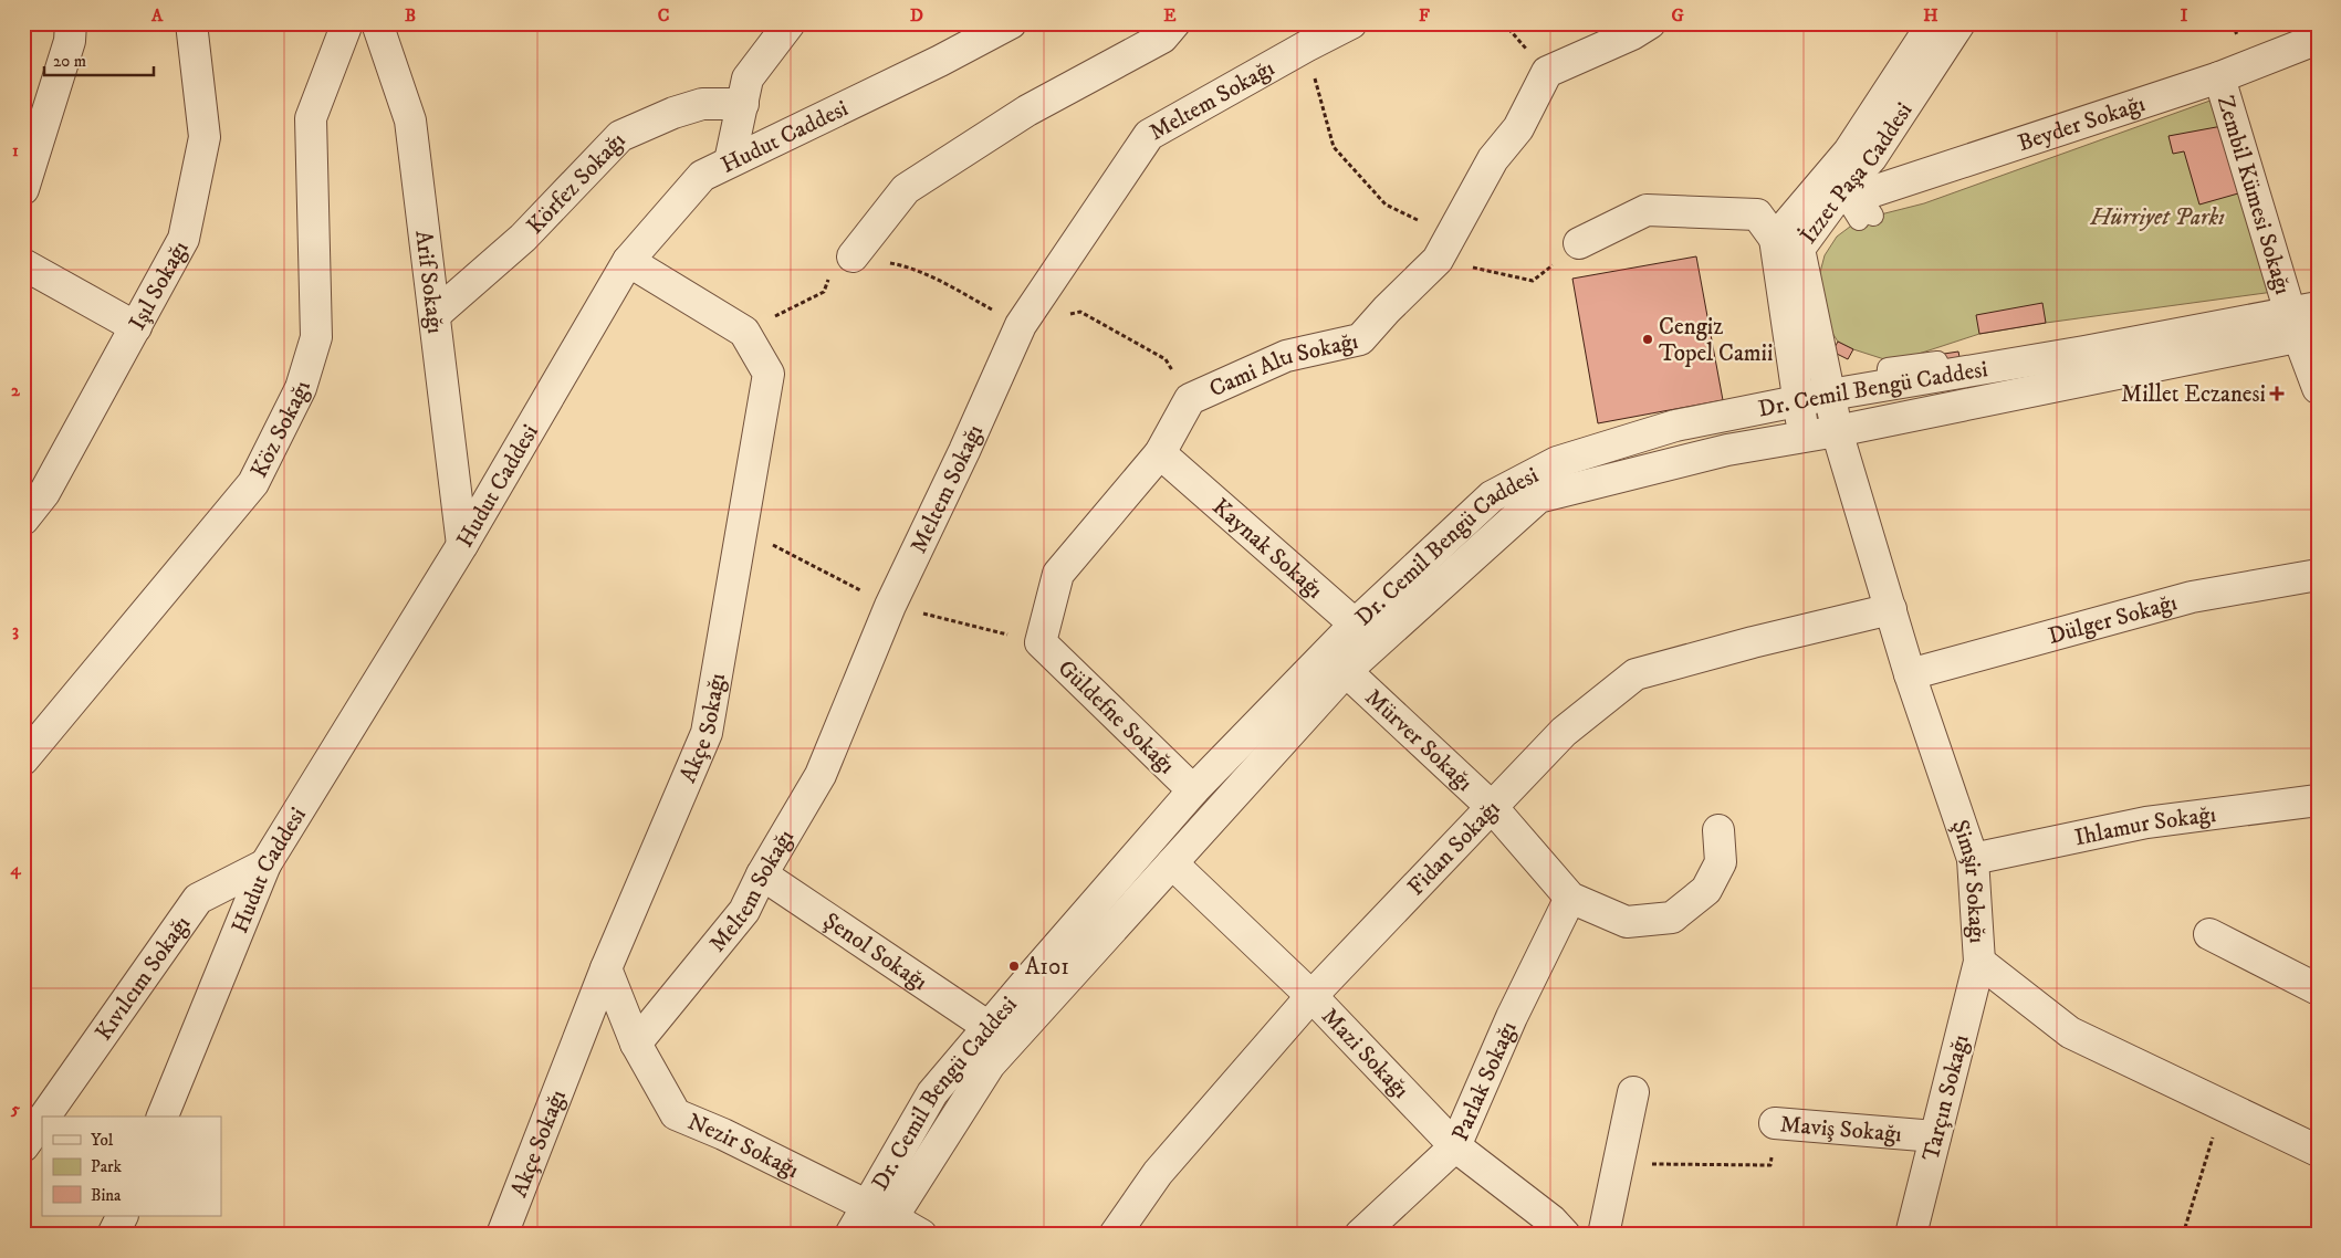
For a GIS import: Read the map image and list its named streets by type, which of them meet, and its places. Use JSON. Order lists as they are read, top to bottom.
{
  "streets": {
    "street": [
      "Meltem Sokağı",
      "Beyder Sokağı",
      "Hudut Caddesi",
      "İzzet Paşa Caddesi",
      "Körfez Sokağı",
      "Zembil Kümesi Sokağı",
      "Arif Sokağı",
      "Işıl Sokağı",
      "Cami Altı Sokağı",
      "Dr. Cemil Bengü Caddesi",
      "Köz Sokağı",
      "Kaynak Sokağı",
      "Dülger Sokağı",
      "Güldefne Sokağı",
      "Akçe Sokağı",
      "Mürver Sokağı",
      "Ihlamur Sokağı",
      "Fidan Sokağı",
      "Şimşir Sokağı",
      "Şenol Sokağı",
      "Kıvılcım Sokağı",
      "Mazi Sokağı",
      "Parlak Sokağı",
      "Tarçın Sokağı",
      "Maviş Sokağı",
      "Nezir Sokağı"
    ]
  },
  "crossings": [
    ["Meltem Sokağı", "Şenol Sokağı"],
    ["Meltem Sokağı", "Nezir Sokağı"],
    ["Beyder Sokağı", "İzzet Paşa Caddesi"],
    ["Beyder Sokağı", "Zembil Kümesi Sokağı"],
    ["Hudut Caddesi", "Arif Sokağı"],
    ["Hudut Caddesi", "Akçe Sokağı"],
    ["Hudut Caddesi", "Kıvılcım Sokağı"],
    ["İzzet Paşa Caddesi", "Dr. Cemil Bengü Caddesi"],
    ["İzzet Paşa Caddesi", "Şimşir Sokağı"],
    ["Körfez Sokağı", "Arif Sokağı"],
    ["Zembil Kümesi Sokağı", "Dr. Cemil Bengü Caddesi"],
    ["Cami Altı Sokağı", "Kaynak Sokağı"],
    ["Cami Altı Sokağı", "Güldefne Sokağı"],
    ["Dr. Cemil Bengü Caddesi", "Kaynak Sokağı"],
    ["Dr. Cemil Bengü Caddesi", "Güldefne Sokağı"],
    ["Dr. Cemil Bengü Caddesi", "Mürver Sokağı"],
    ["Dr. Cemil Bengü Caddesi", "Şimşir Sokağı"],
    ["Dr. Cemil Bengü Caddesi", "Şenol Sokağı"],
    ["Dr. Cemil Bengü Caddesi", "Mazi Sokağı"],
    ["Dr. Cemil Bengü Caddesi", "Nezir Sokağı"],
    ["Dülger Sokağı", "Şimşir Sokağı"],
    ["Akçe Sokağı", "Nezir Sokağı"],
    ["Mürver Sokağı", "Fidan Sokağı"],
    ["Mürver Sokağı", "Parlak Sokağı"],
    ["Ihlamur Sokağı", "Şimşir Sokağı"],
    ["Fidan Sokağı", "Şimşir Sokağı"],
    ["Fidan Sokağı", "Mazi Sokağı"],
    ["Şimşir Sokağı", "Tarçın Sokağı"],
    ["Mazi Sokağı", "Parlak Sokağı"],
    ["Tarçın Sokağı", "Maviş Sokağı"]
  ],
  "parks": ["Hürriyet Parkı"],
  "places": {
    "other": ["Cengiz Topel Camii", "A101"],
    "health": ["Millet Eczanesi"]
  },
  "legend": ["Yol", "Park", "Bina"],
  "scale_bar": "20 m",
  "grid": {
    "columns": [
      "A",
      "B",
      "C",
      "D",
      "E",
      "F",
      "G",
      "H",
      "I"
    ],
    "rows": [
      "1",
      "2",
      "3",
      "4",
      "5"
    ]
  }
}
